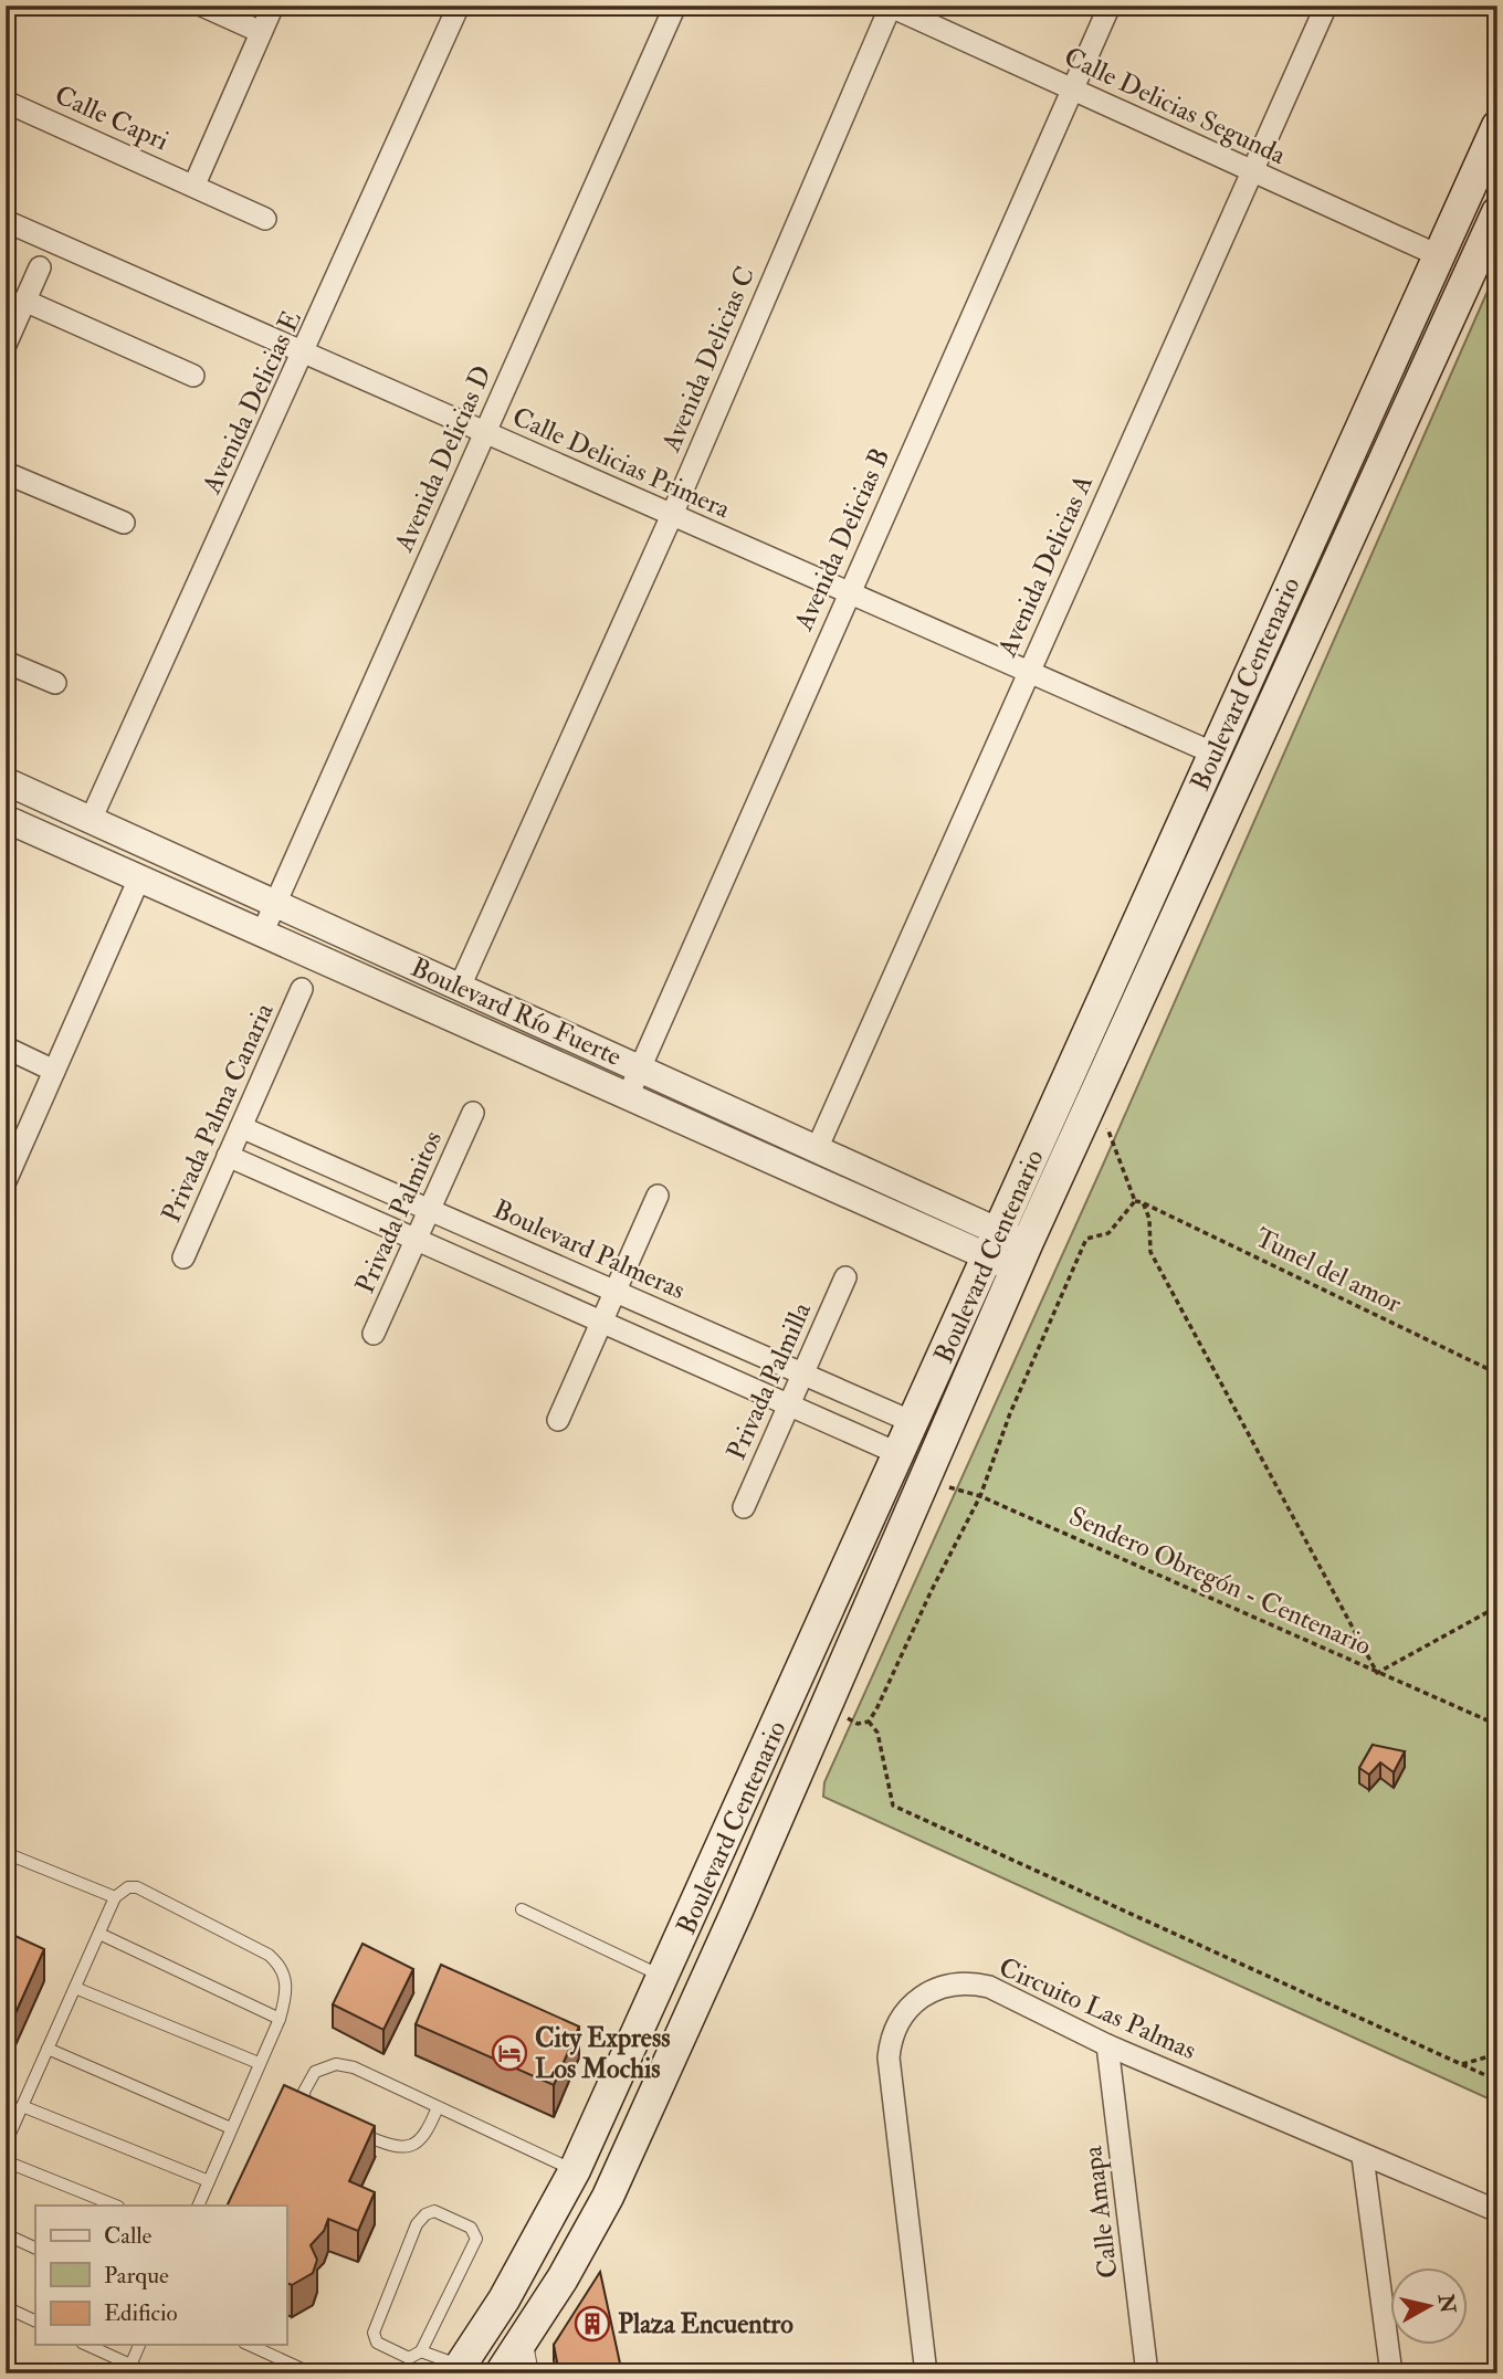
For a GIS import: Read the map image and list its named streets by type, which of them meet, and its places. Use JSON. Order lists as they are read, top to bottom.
{
  "streets": {
    "main road": ["Boulevard Centenario"],
    "street": [
      "Calle Delicias Segunda",
      "Calle Capri",
      "Avenida Delicias C",
      "Avenida Delicias E",
      "Avenida Delicias D",
      "Calle Delicias Primera",
      "Avenida Delicias B",
      "Avenida Delicias A",
      "Boulevard Río Fuerte",
      "Privada Palma Canaria",
      "Privada Palmitos",
      "Boulevard Palmeras",
      "Privada Palmilla",
      "Circuito Las Palmas",
      "Calle Amapa"
    ],
    "path": ["Tunel del amor", "Sendero Obregón - Centenario"]
  },
  "crossings": [
    ["Calle Delicias Segunda", "Avenida Delicias C"],
    ["Calle Delicias Segunda", "Avenida Delicias B"],
    ["Calle Delicias Segunda", "Avenida Delicias A"],
    ["Calle Delicias Segunda", "Boulevard Centenario"],
    ["Avenida Delicias C", "Calle Delicias Primera"],
    ["Avenida Delicias C", "Boulevard Río Fuerte"],
    ["Avenida Delicias E", "Calle Delicias Primera"],
    ["Avenida Delicias E", "Boulevard Río Fuerte"],
    ["Avenida Delicias D", "Calle Delicias Primera"],
    ["Avenida Delicias D", "Boulevard Río Fuerte"],
    ["Calle Delicias Primera", "Avenida Delicias B"],
    ["Calle Delicias Primera", "Avenida Delicias A"],
    ["Calle Delicias Primera", "Boulevard Centenario"],
    ["Avenida Delicias B", "Boulevard Río Fuerte"],
    ["Avenida Delicias A", "Boulevard Río Fuerte"],
    ["Boulevard Centenario", "Boulevard Río Fuerte"],
    ["Boulevard Centenario", "Boulevard Palmeras"],
    ["Boulevard Centenario", "Sendero Obregón - Centenario"],
    ["Privada Palma Canaria", "Boulevard Palmeras"],
    ["Privada Palmitos", "Boulevard Palmeras"],
    ["Boulevard Palmeras", "Privada Palmilla"],
    ["Circuito Las Palmas", "Calle Amapa"]
  ],
  "places": {
    "hotel": ["City Express Los Mochis"],
    "building": ["Plaza Encuentro"]
  },
  "legend": ["Calle", "Parque", "Edificio"],
  "north": "right"
}
